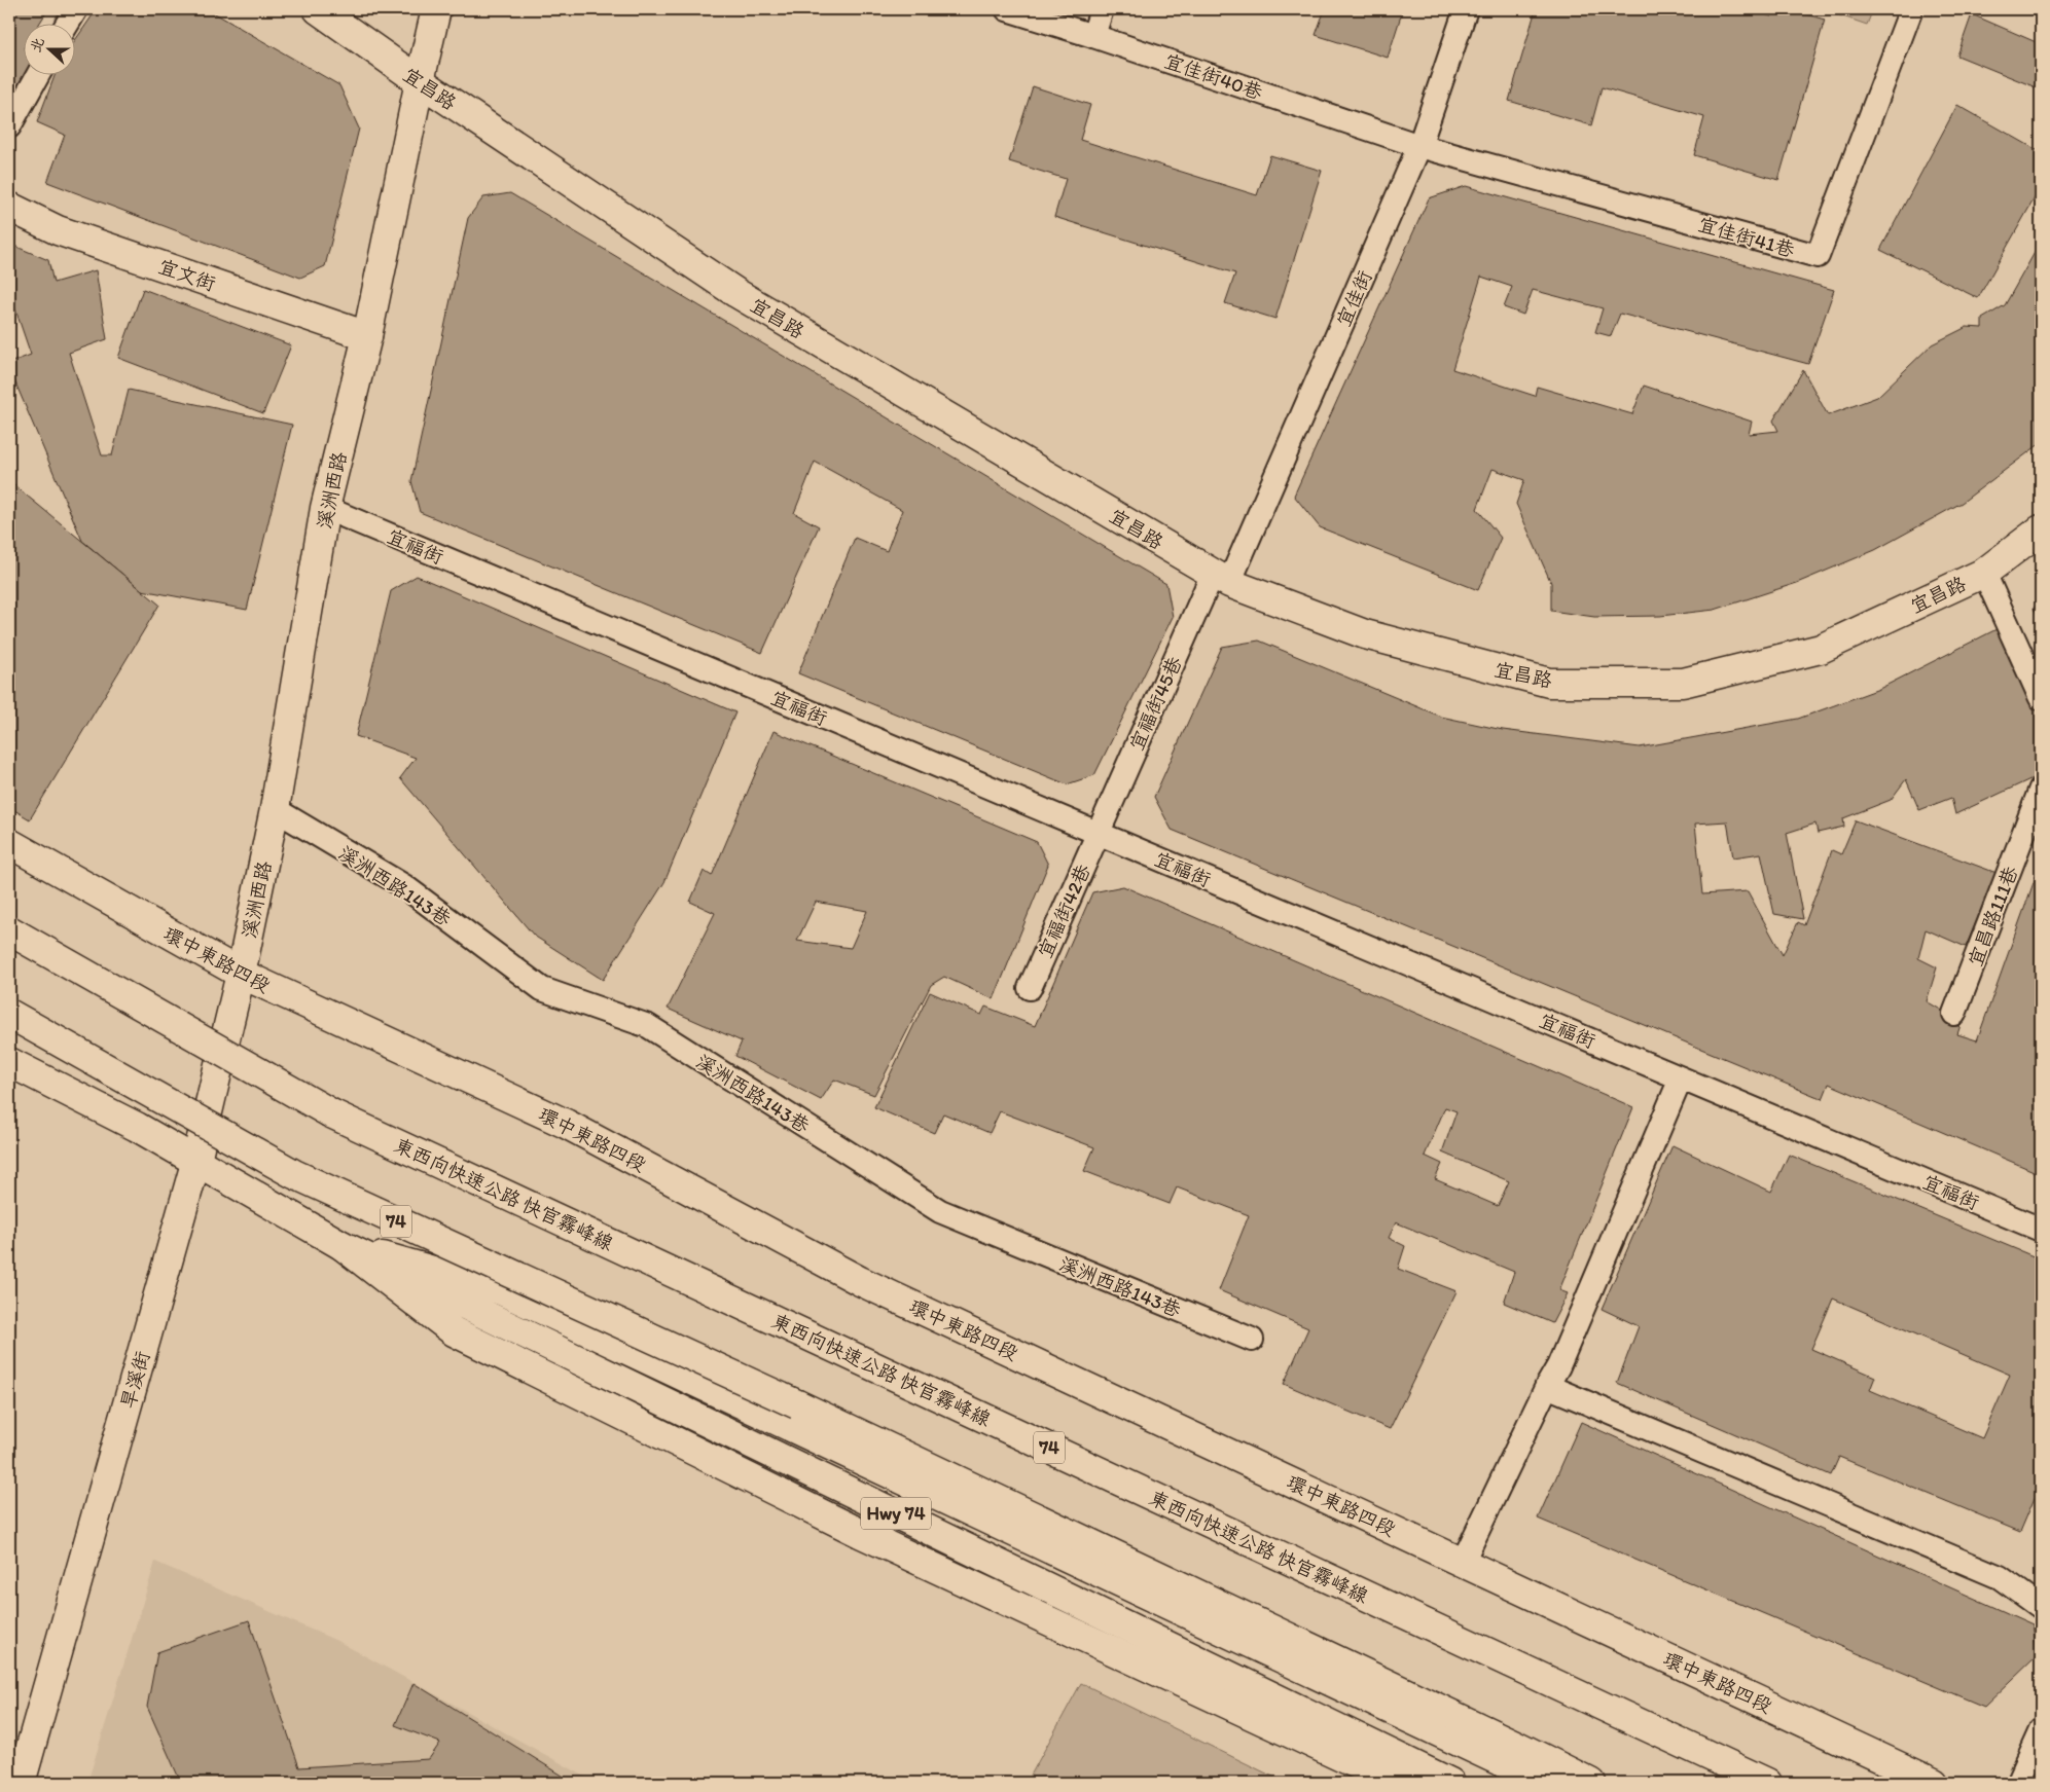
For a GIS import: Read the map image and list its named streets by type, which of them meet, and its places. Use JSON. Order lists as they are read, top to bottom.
{
  "streets": {
    "main road": [
      "宜昌路",
      "宜文街",
      "溪洲西路",
      "環中東路四段",
      "東西向快速公路 快官霧峰線",
      "74",
      "旱溪街",
      "Hwy 74"
    ],
    "lane": [
      "宜佳街40巷",
      "宜佳街41巷",
      "宜佳街",
      "宜福街",
      "宜福街45巷",
      "溪洲西路143巷",
      "宜福街42巷",
      "宜昌路111巷"
    ]
  },
  "crossings": [
    ["宜佳街40巷", "宜佳街41巷"],
    ["宜佳街40巷", "宜佳街"],
    ["宜昌路", "宜佳街"],
    ["宜昌路", "溪洲西路"],
    ["宜昌路", "宜福街45巷"],
    ["宜佳街41巷", "宜佳街"],
    ["宜文街", "溪洲西路"],
    ["宜佳街", "宜福街45巷"],
    ["溪洲西路", "宜福街"],
    ["溪洲西路", "溪洲西路143巷"],
    ["溪洲西路", "環中東路四段"],
    ["溪洲西路", "旱溪街"],
    ["宜福街", "宜福街45巷"],
    ["宜福街", "宜福街42巷"],
    ["宜福街45巷", "宜福街42巷"],
    ["環中東路四段", "旱溪街"]
  ],
  "north": "left"
}
